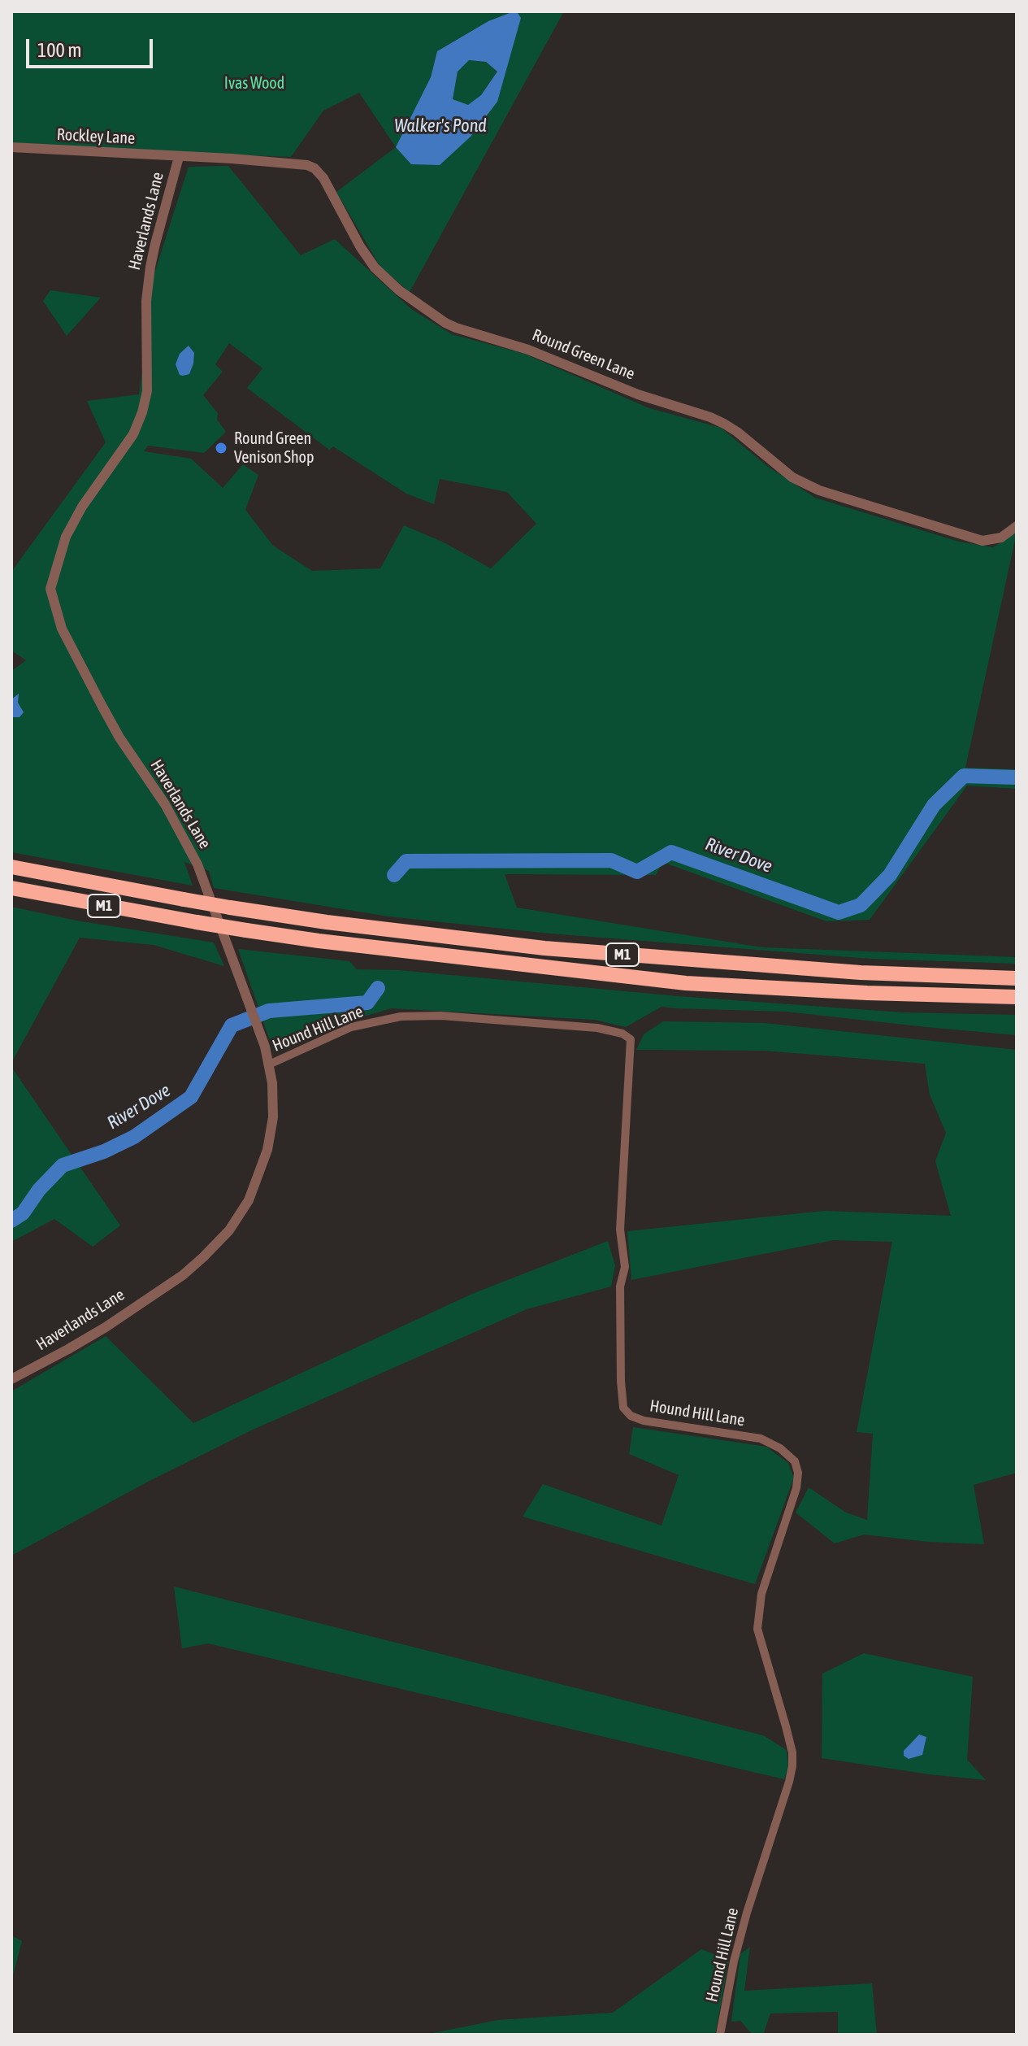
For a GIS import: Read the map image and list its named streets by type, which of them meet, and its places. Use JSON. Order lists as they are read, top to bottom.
{
  "streets": {
    "highway": ["M1"],
    "street": [
      "Rockley Lane",
      "Haverlands Lane",
      "Round Green Lane",
      "Hound Hill Lane"
    ]
  },
  "crossings": [
    ["Rockley Lane", "Haverlands Lane"],
    ["Rockley Lane", "Round Green Lane"],
    ["Haverlands Lane", "Round Green Lane"],
    ["Haverlands Lane", "Hound Hill Lane"]
  ],
  "water": ["Walker's Pond", "River Dove"],
  "parks": ["Ivas Wood"],
  "places": ["Round Green Venison Shop"],
  "scale_bar": "100 m"
}
